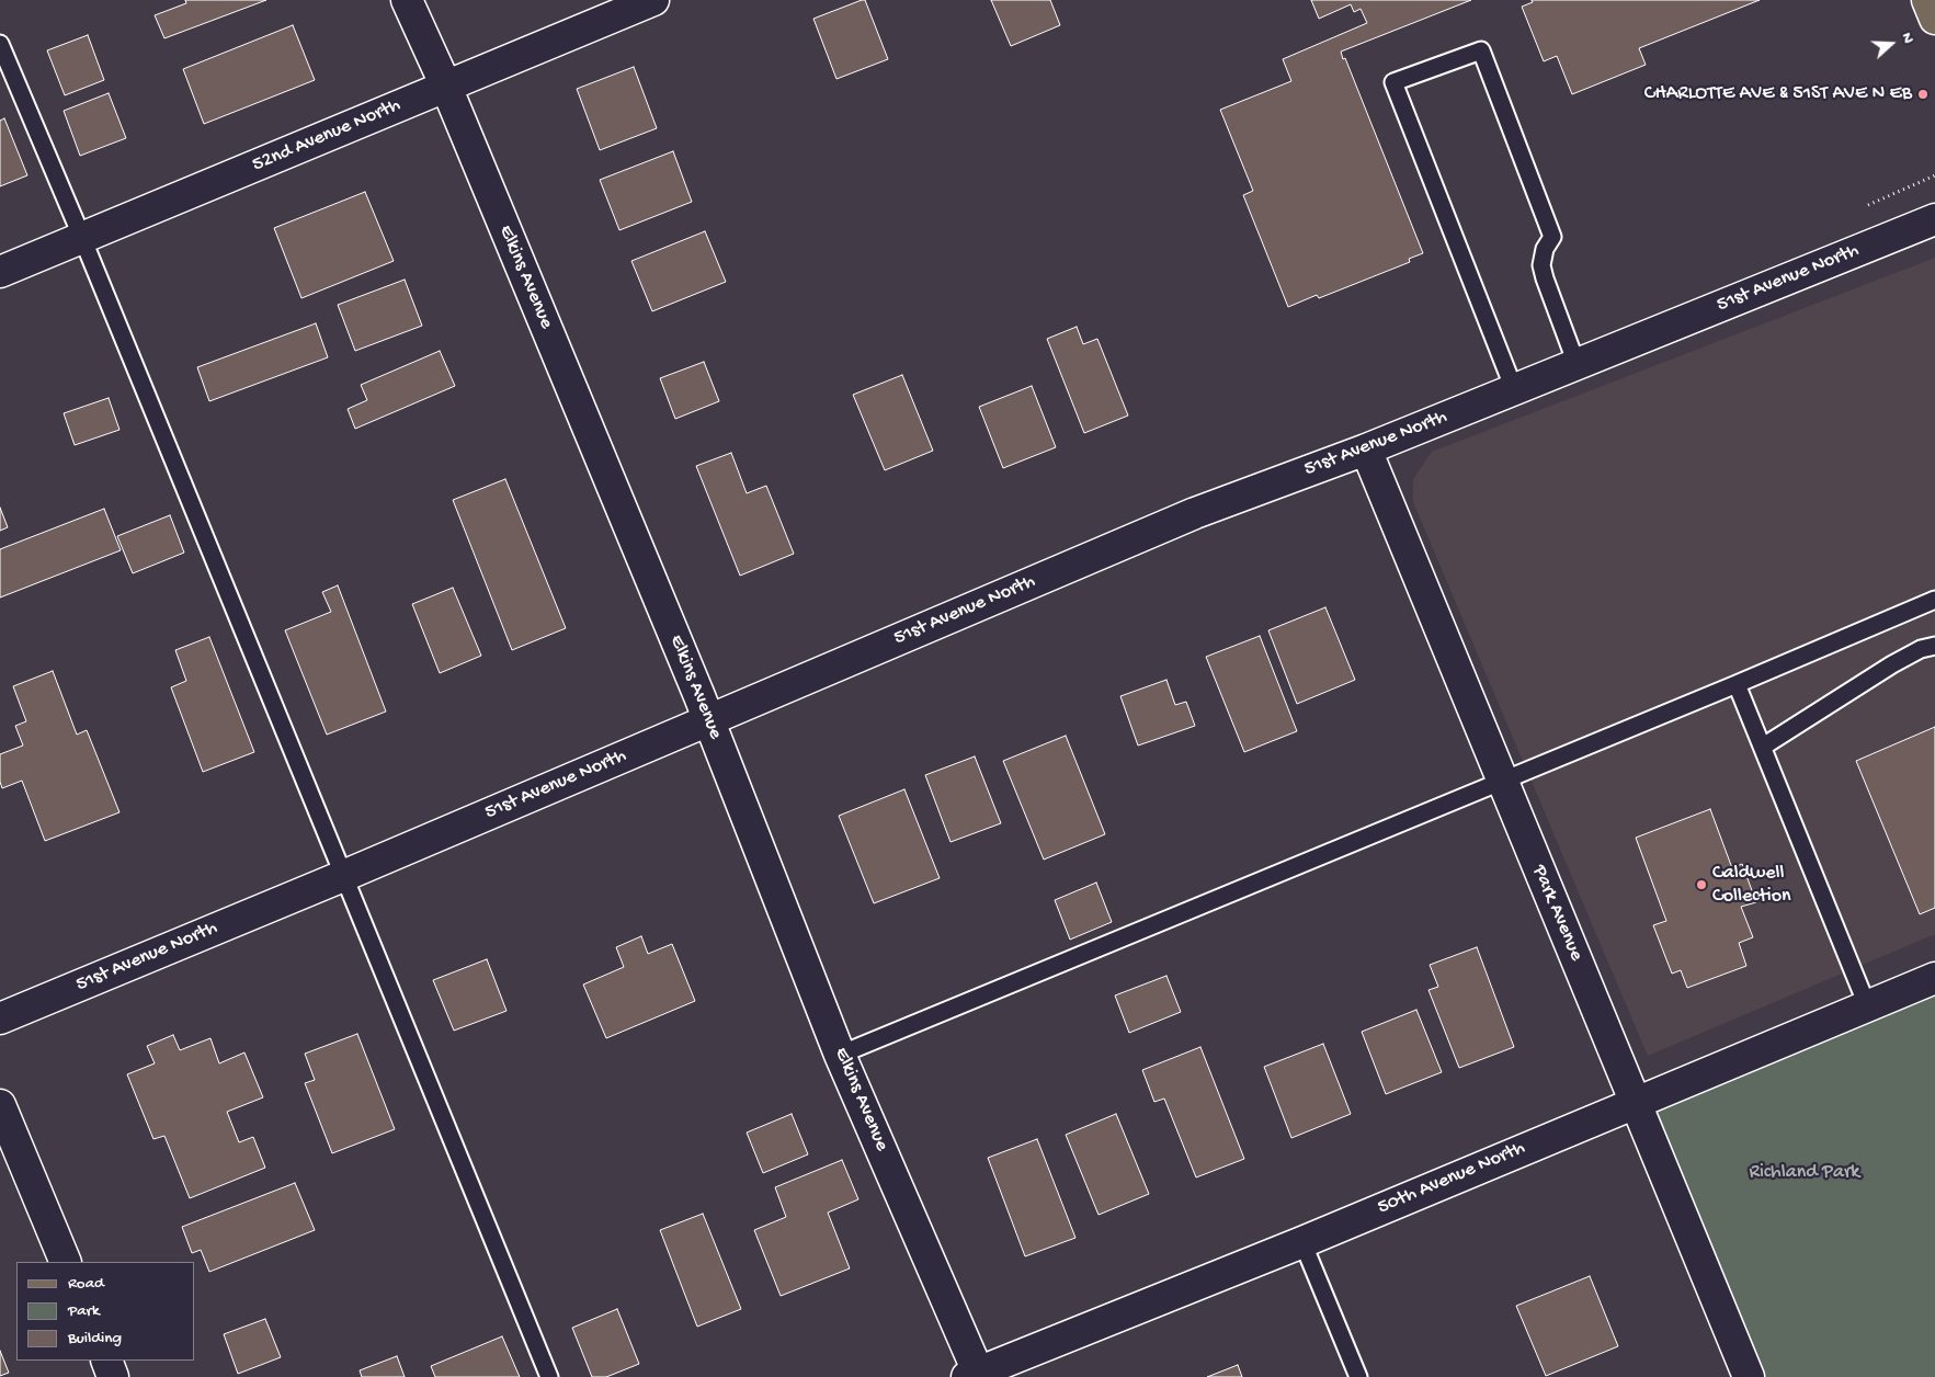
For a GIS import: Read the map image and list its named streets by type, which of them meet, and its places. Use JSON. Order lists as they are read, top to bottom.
{
  "streets": {
    "street": [
      "52nd Avenue North",
      "Elkins Avenue",
      "51st Avenue North",
      "Park Avenue",
      "50th Avenue North"
    ]
  },
  "crossings": [
    ["52nd Avenue North", "Elkins Avenue"],
    ["Elkins Avenue", "51st Avenue North"],
    ["Elkins Avenue", "50th Avenue North"],
    ["51st Avenue North", "Park Avenue"],
    ["Park Avenue", "50th Avenue North"]
  ],
  "parks": ["Richland Park"],
  "places": ["CHARLOTTE AVE & 51ST AVE N EB", "Caldwell Collection"],
  "legend": ["Road", "Park", "Building"],
  "north": "right"
}
